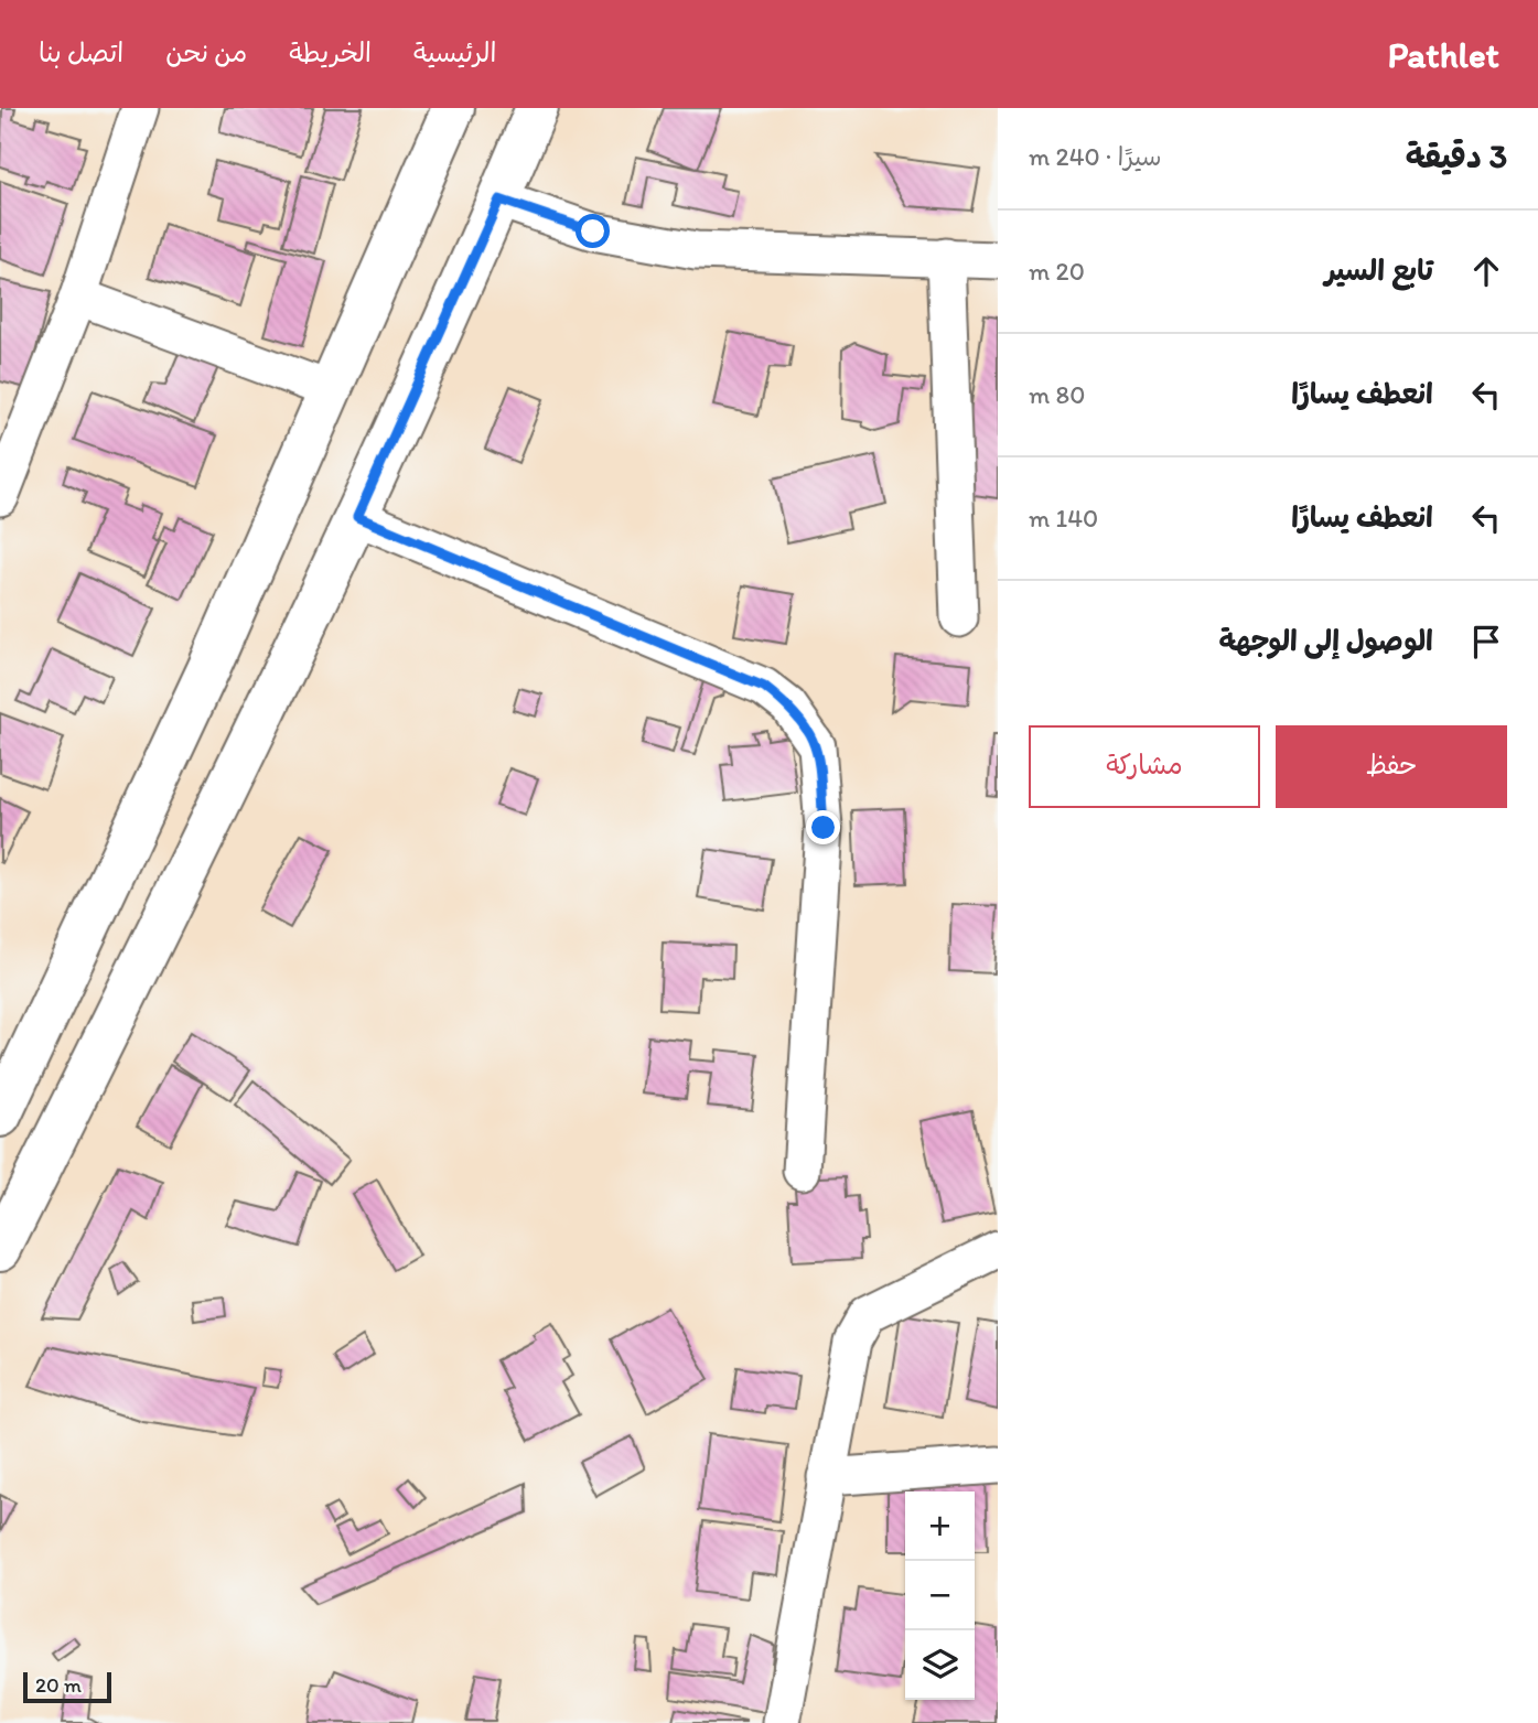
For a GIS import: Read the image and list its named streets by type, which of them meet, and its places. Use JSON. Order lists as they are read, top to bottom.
{
  "scale_bar": "20 m",
  "page": {
    "header": "Pathlet",
    "nav": [
      "الرئيسية",
      "الخريطة",
      "من نحن",
      "اتصل بنا"
    ],
    "heading": ["3 دقيقة", "سيرًا · 240 m"],
    "list": [
      ["تابع السير", "20 m"],
      ["انعطف يسارًا", "80 m"],
      ["انعطف يسارًا", "140 m"],
      "الوصول إلى الوجهة"
    ],
    "buttons": ["حفظ", "مشاركة"],
    "map_buttons": ["+", "−"],
    "scale": "20 m"
  }
}
